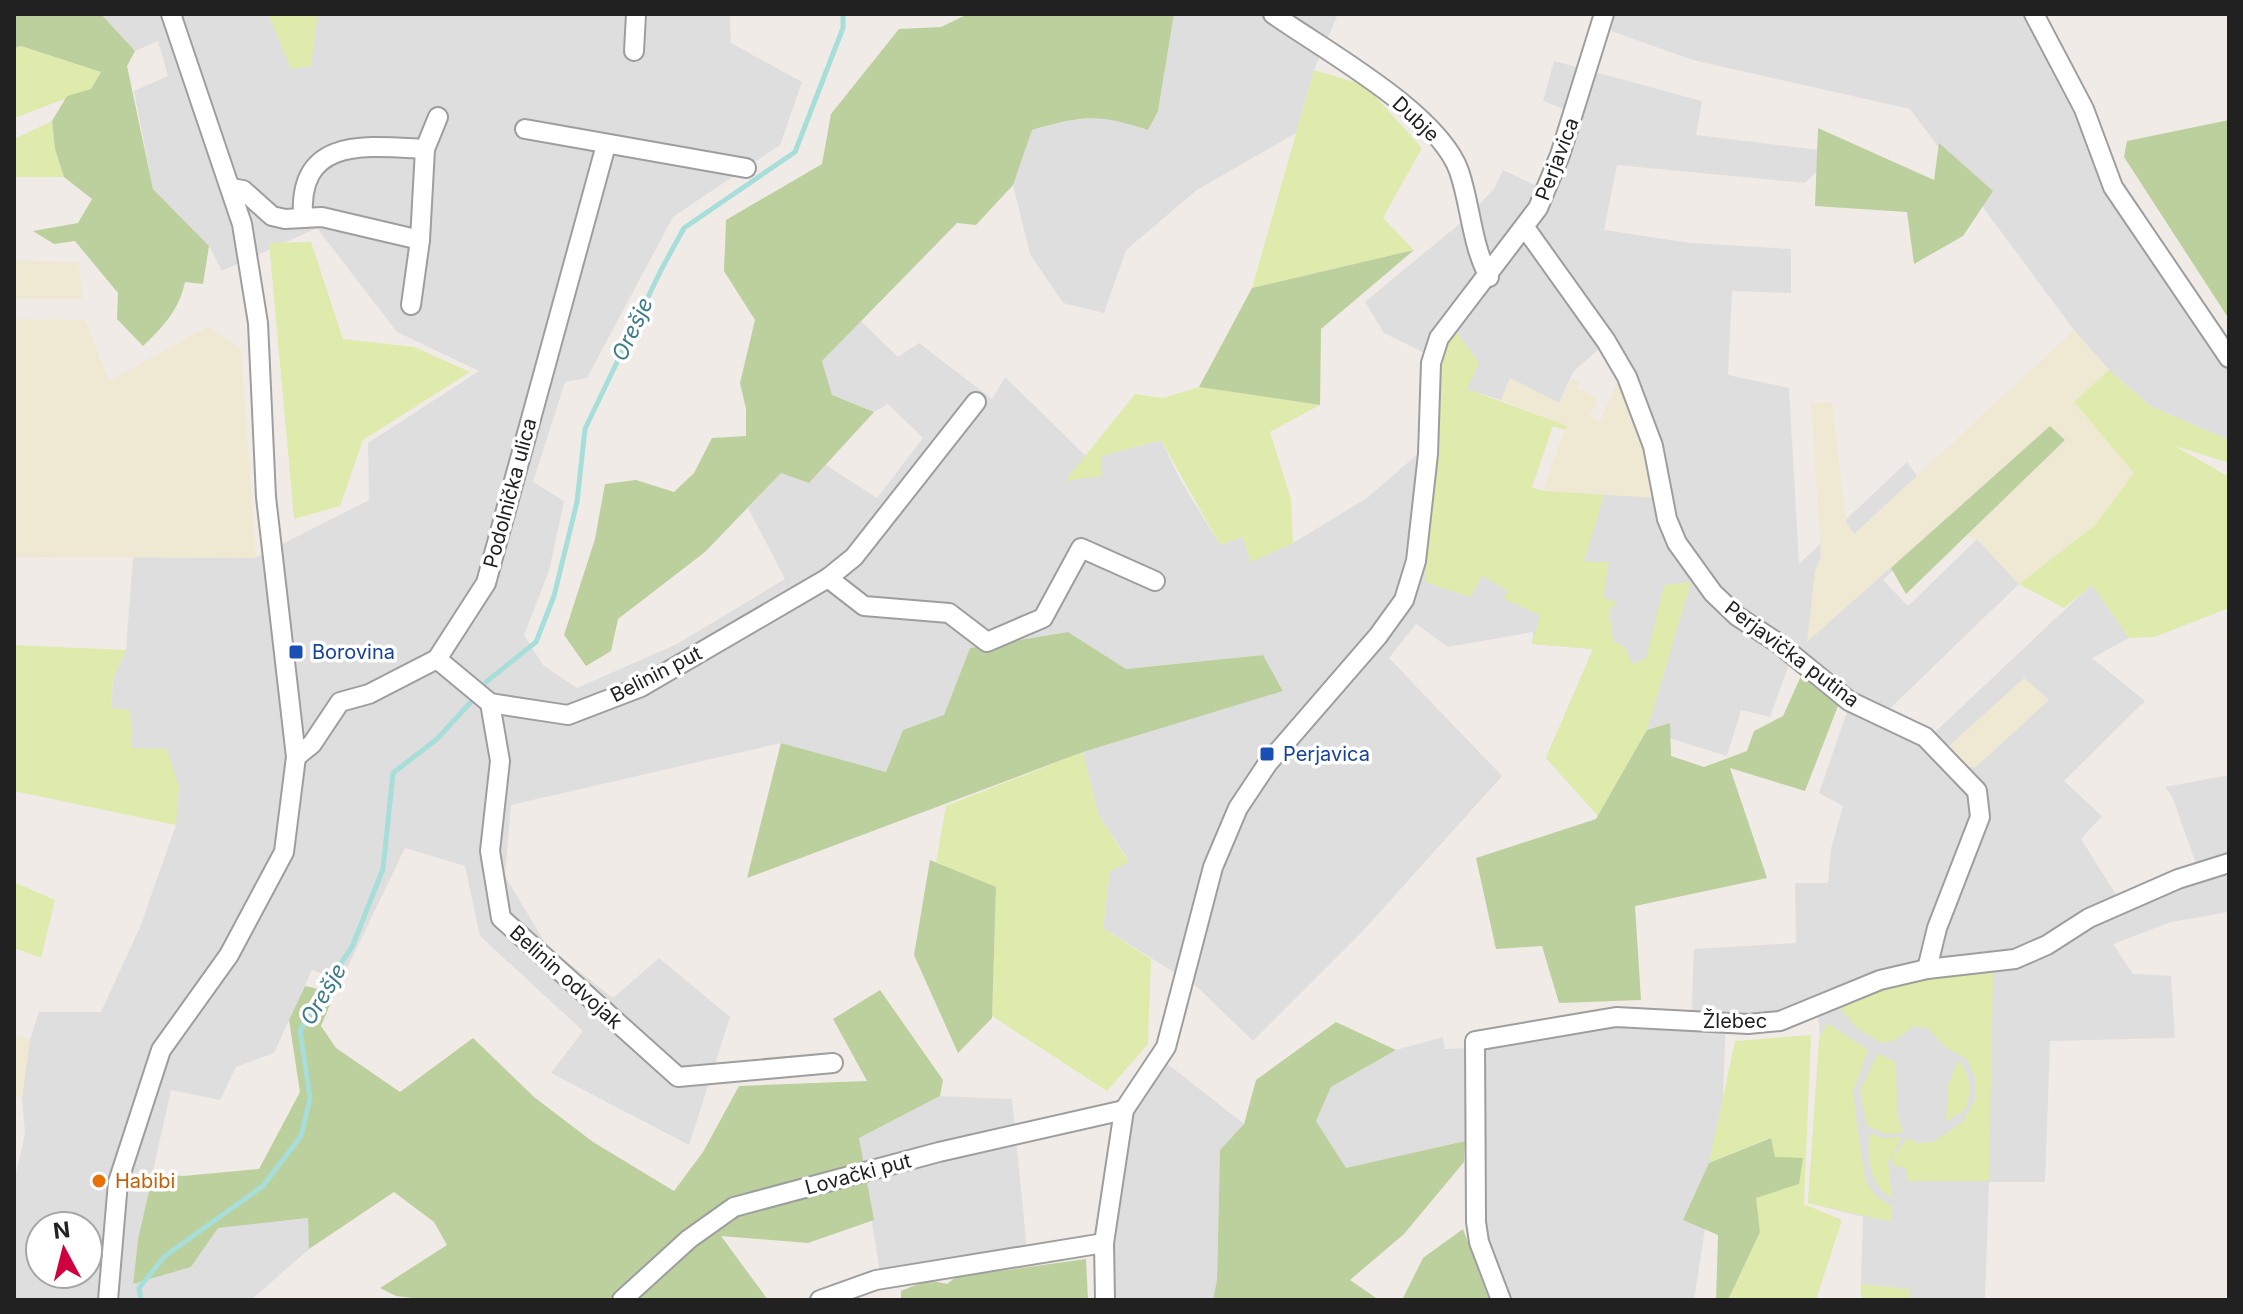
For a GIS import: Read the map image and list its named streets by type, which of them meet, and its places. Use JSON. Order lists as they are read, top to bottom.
{
  "streets": {
    "street": [
      "Dubje",
      "Perjavica",
      "Podolnička ulica",
      "Perjavička putina",
      "Belinin put",
      "Belinin odvojak",
      "Žlebec",
      "Lovački put"
    ]
  },
  "crossings": [
    ["Dubje", "Perjavica"],
    ["Perjavica", "Perjavička putina"],
    ["Perjavica", "Lovački put"],
    ["Perjavička putina", "Žlebec"],
    ["Belinin put", "Belinin odvojak"]
  ],
  "water": ["Orešje"],
  "places": {
    "transit": ["Borovina", "Perjavica"],
    "other": ["Habibi"]
  },
  "north": "top"
}
